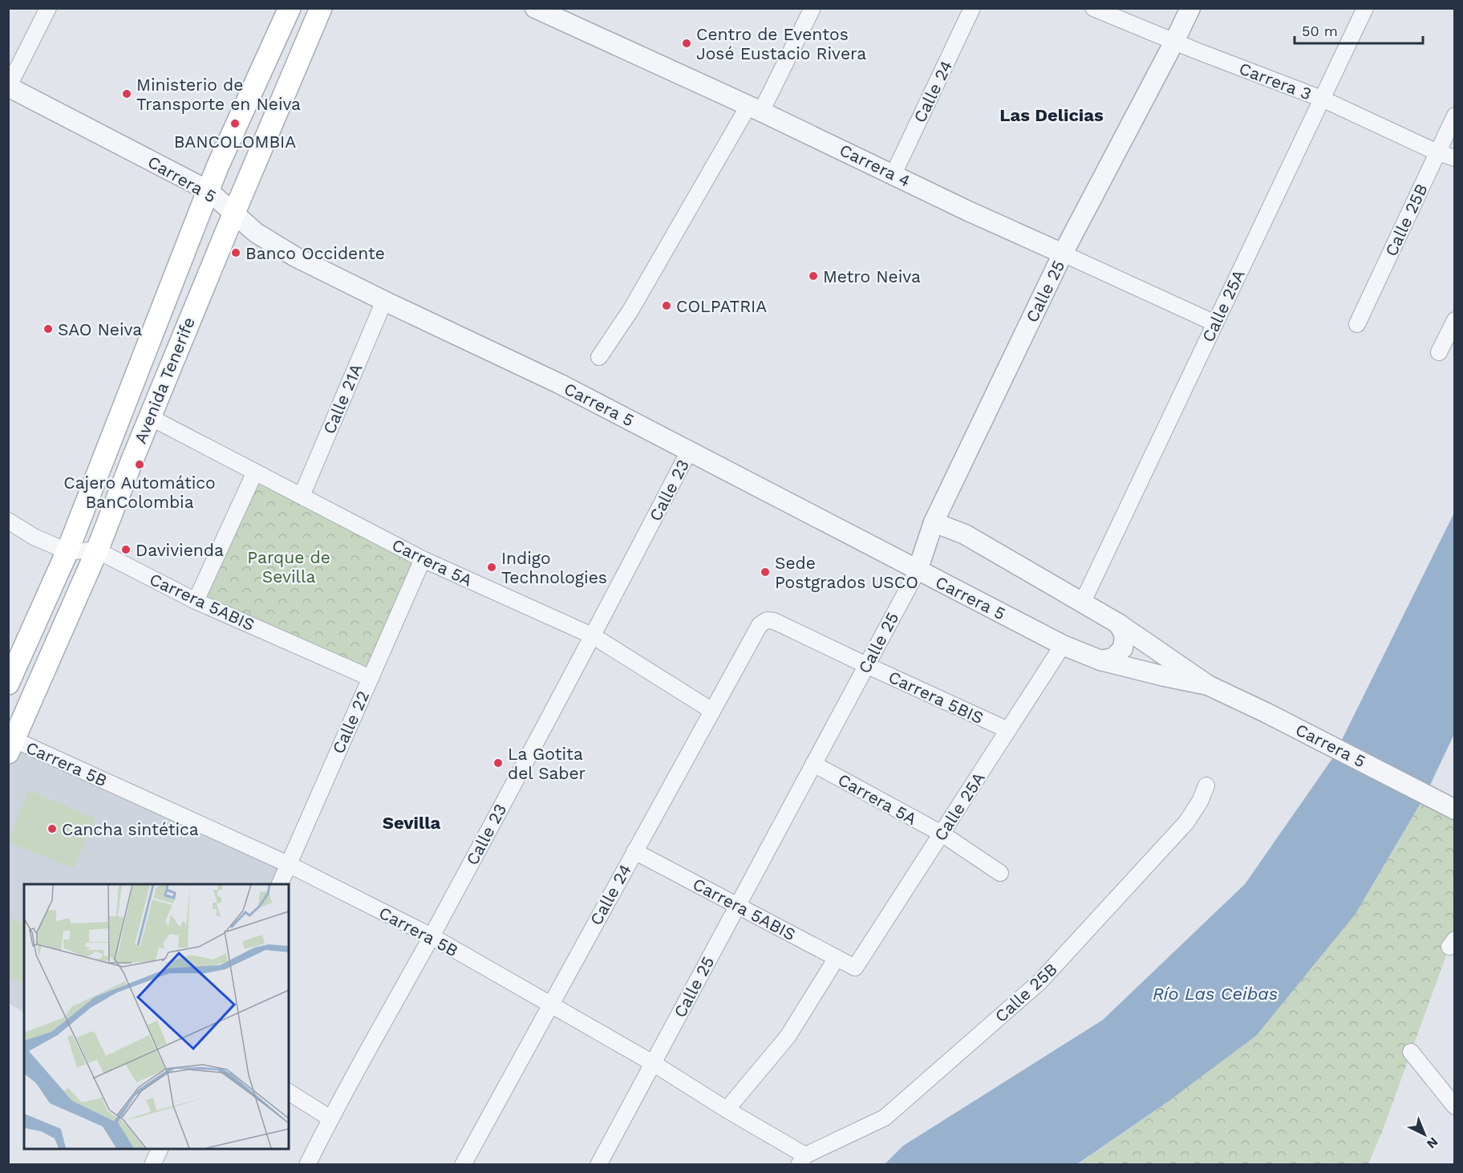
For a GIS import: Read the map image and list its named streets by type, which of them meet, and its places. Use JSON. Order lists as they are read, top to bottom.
{
  "streets": {
    "main road": ["Avenida Tenerife"],
    "street": [
      "Carrera 3",
      "Calle 24",
      "Carrera 4",
      "Carrera 5",
      "Calle 25B",
      "Calle 25",
      "Calle 25A",
      "Calle 21A",
      "Calle 23",
      "Carrera 5A",
      "Carrera 5ABIS",
      "Carrera 5BIS",
      "Calle 22",
      "Carrera 5B"
    ]
  },
  "crossings": [
    ["Carrera 3", "Calle 25B"],
    ["Carrera 3", "Calle 25"],
    ["Carrera 3", "Calle 25A"],
    ["Calle 24", "Carrera 4"],
    ["Calle 24", "Carrera 5A"],
    ["Calle 24", "Carrera 5ABIS"],
    ["Calle 24", "Carrera 5BIS"],
    ["Calle 24", "Carrera 5B"],
    ["Carrera 4", "Calle 25"],
    ["Carrera 4", "Calle 25A"],
    ["Carrera 5", "Calle 25"],
    ["Carrera 5", "Calle 25A"],
    ["Carrera 5", "Avenida Tenerife"],
    ["Carrera 5", "Calle 21A"],
    ["Carrera 5", "Calle 23"],
    ["Calle 25B", "Carrera 5B"],
    ["Calle 25", "Carrera 5A"],
    ["Calle 25", "Carrera 5ABIS"],
    ["Calle 25", "Carrera 5BIS"],
    ["Calle 25", "Carrera 5B"],
    ["Calle 25A", "Carrera 5A"],
    ["Calle 25A", "Carrera 5ABIS"],
    ["Calle 25A", "Carrera 5BIS"],
    ["Avenida Tenerife", "Carrera 5A"],
    ["Avenida Tenerife", "Carrera 5ABIS"],
    ["Avenida Tenerife", "Carrera 5B"],
    ["Calle 21A", "Carrera 5A"],
    ["Calle 23", "Carrera 5A"],
    ["Calle 23", "Carrera 5B"],
    ["Carrera 5A", "Calle 22"],
    ["Carrera 5ABIS", "Calle 22"],
    ["Calle 22", "Carrera 5B"]
  ],
  "districts": ["Las Delicias", "Sevilla"],
  "water": ["Río Las Ceibas"],
  "parks": ["Parque de Sevilla"],
  "places": [
    "Centro de Eventos José Eustacio Rivera",
    "Ministerio de Transporte en Neiva",
    "BANCOLOMBIA",
    "Banco Occidente",
    "Metro Neiva",
    "COLPATRIA",
    "SAO Neiva",
    "Cajero Automático BanColombia",
    "Davivienda",
    "Indigo Technologies",
    "Sede Postgrados USCO",
    "La Gotita del Saber",
    "Cancha sintética"
  ],
  "scale_bar": "50 m",
  "north": "bottom right"
}
